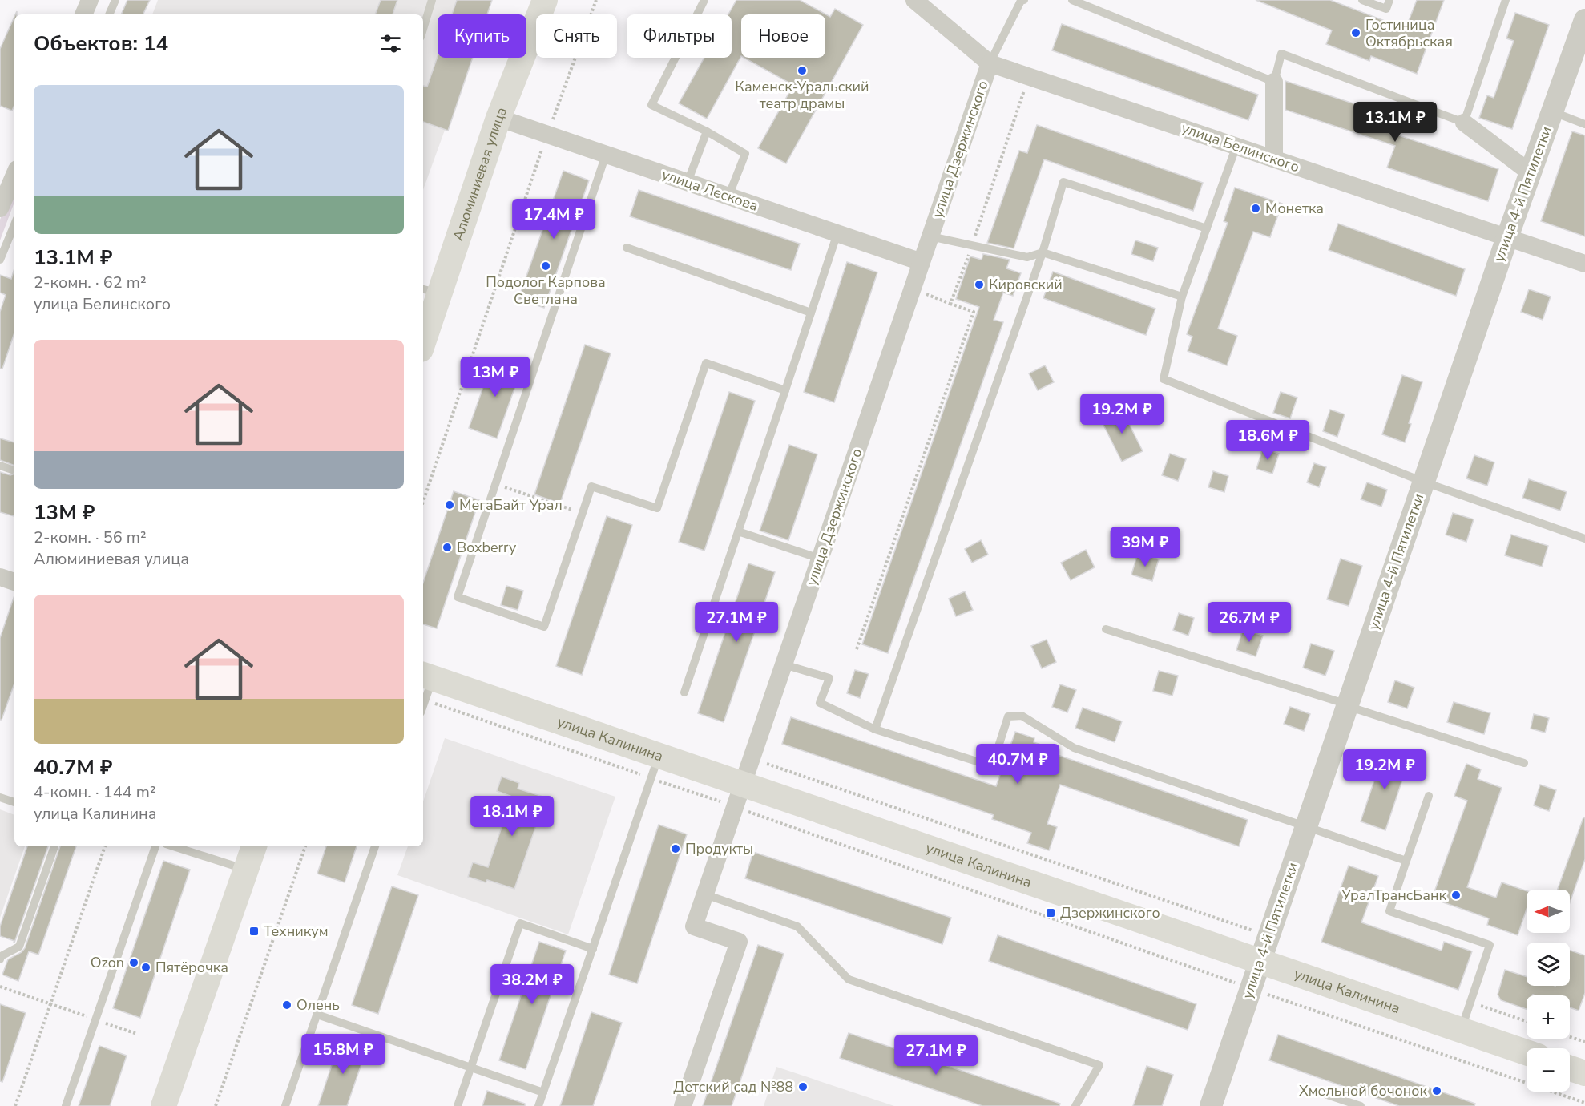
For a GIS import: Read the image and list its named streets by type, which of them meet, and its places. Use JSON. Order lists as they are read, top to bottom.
{
  "streets": {
    "main road": ["Алюминиевая улица", "улица Калинина"],
    "street": [
      "улица Белинского",
      "улица Дзержинского",
      "улица Лескова",
      "улица 4-й Пятилетки"
    ]
  },
  "crossings": [
    ["улица Белинского", "улица Дзержинского"],
    ["улица Белинского", "улица 4-й Пятилетки"],
    ["улица Дзержинского", "улица Лескова"],
    ["улица Дзержинского", "улица Калинина"],
    ["Алюминиевая улица", "улица Лескова"],
    ["улица 4-й Пятилетки", "улица Калинина"]
  ],
  "places": {
    "other": [
      "Гостиница Октябрьская",
      "Каменск-Уральский театр драмы",
      "Монетка",
      "Подолог Карпова Светлана",
      "Кировский",
      "МегаБайт Урал",
      "Boxberry",
      "Продукты",
      "УралТрансБанк",
      "Ozon",
      "Пятёрочка",
      "Олень",
      "Детский сад №88",
      "Хмельной бочонок"
    ],
    "transit": ["Дзержинского", "Техникум"]
  },
  "north": "left",
  "page": {
    "chip": [
      "Купить",
      "Снять",
      "Фильтры",
      "Новое"
    ],
    "heading": "Объектов: 14",
    "list": [
      {
        "name": "13.1M ₽",
        "note": "2-комн. · 62 m² · улица Белинского"
      },
      {
        "name": "13M ₽",
        "note": "2-комн. · 56 m² · Алюминиевая улица"
      },
      {
        "name": "40.7M ₽",
        "note": "4-комн. · 144 m² · улица Калинина"
      }
    ],
    "price": [
      "13.1M ₽",
      "17.4M ₽",
      "13M ₽",
      "19.2M ₽",
      "18.6M ₽",
      "39M ₽",
      "27.1M ₽",
      "26.7M ₽",
      "40.7M ₽",
      "19.2M ₽",
      "18.1M ₽",
      "38.2M ₽",
      "15.8M ₽",
      "27.1M ₽"
    ],
    "map_buttons": ["+", "−"]
  }
}
